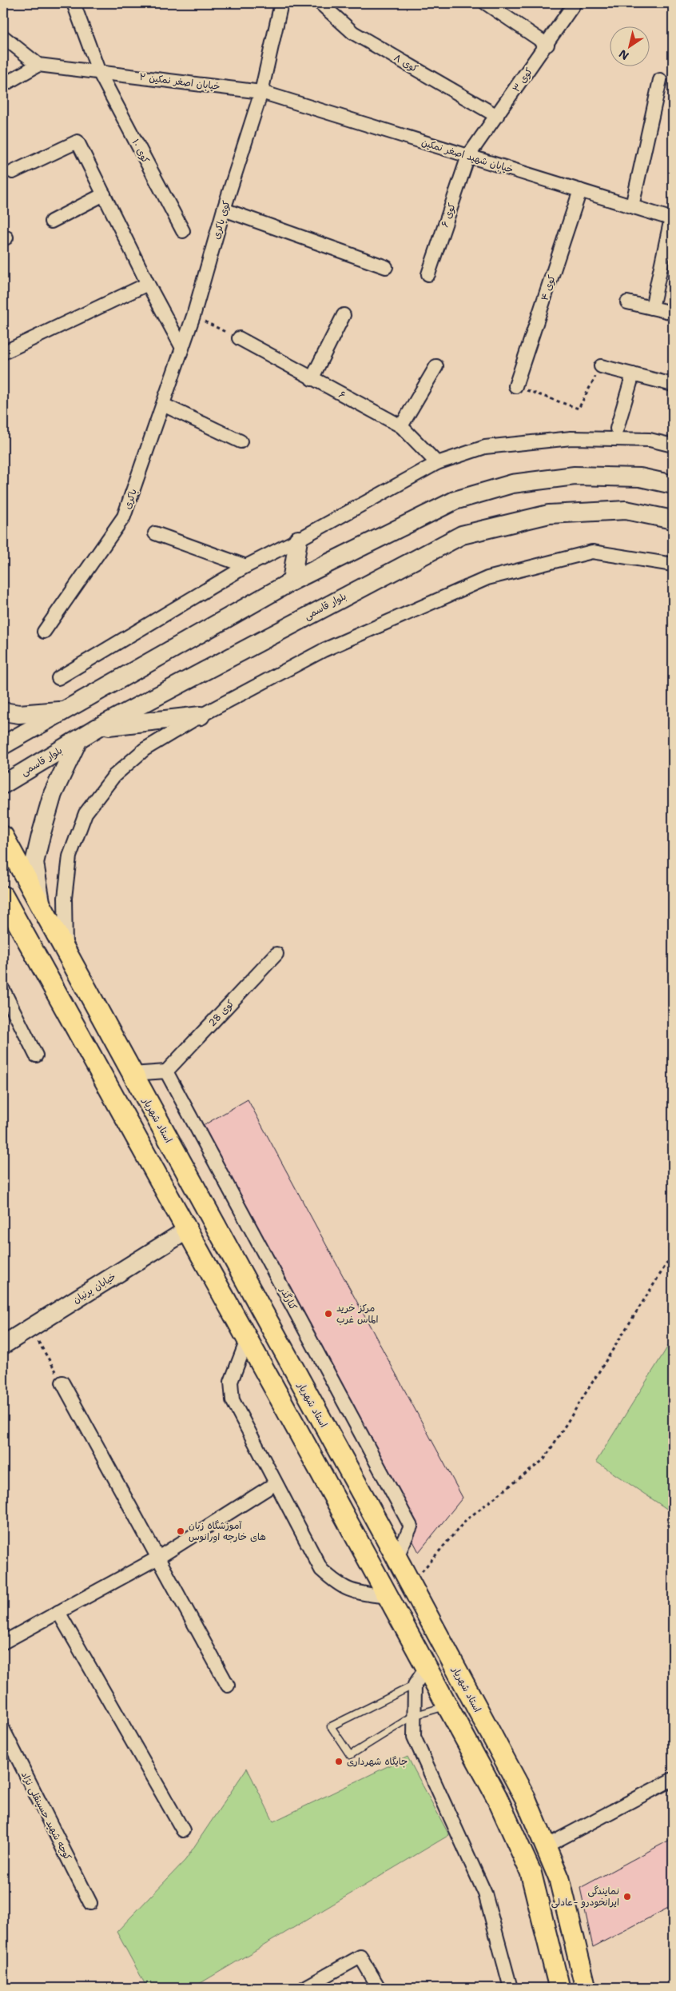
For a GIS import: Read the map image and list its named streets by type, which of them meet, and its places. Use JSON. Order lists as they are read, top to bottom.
{
  "streets": {
    "main road": ["بلوار قاسمی", "استاد شهریار", "خیابان پرنیان"],
    "street": [
      "کوی ۸",
      "کوی ۳",
      "خیابان اصغر نمکین ۲",
      "کوی ۱۰",
      "خیابان شهید اصغر نمکین",
      "کوی ۶",
      "کوی باکری",
      "کوی ۴",
      "۶",
      "باکری",
      "کوی 28",
      "کنارگذر",
      "کوچه شهید حسینقلی نژاد"
    ]
  },
  "crossings": [
    ["کوی ۸", "کوی ۳"],
    ["کوی ۳", "خیابان شهید اصغر نمکین"],
    ["کوی ۳", "کوی ۶"],
    ["خیابان اصغر نمکین ۲", "کوی ۱۰"],
    ["خیابان اصغر نمکین ۲", "خیابان شهید اصغر نمکین"],
    ["خیابان اصغر نمکین ۲", "کوی باکری"],
    ["خیابان شهید اصغر نمکین", "کوی ۶"],
    ["خیابان شهید اصغر نمکین", "کوی باکری"],
    ["خیابان شهید اصغر نمکین", "کوی ۴"],
    ["کوی باکری", "باکری"],
    ["کوی 28", "کنارگذر"],
    ["استاد شهریار", "کنارگذر"]
  ],
  "places": [
    "مرکز خرید الماس غرب",
    "آموزشگاه زبان های خارجه اورانوس",
    "جایگاه شهرداری",
    "نمایندگی ایرانخودرو -عادلی"
  ],
  "north": "bottom left"
}
